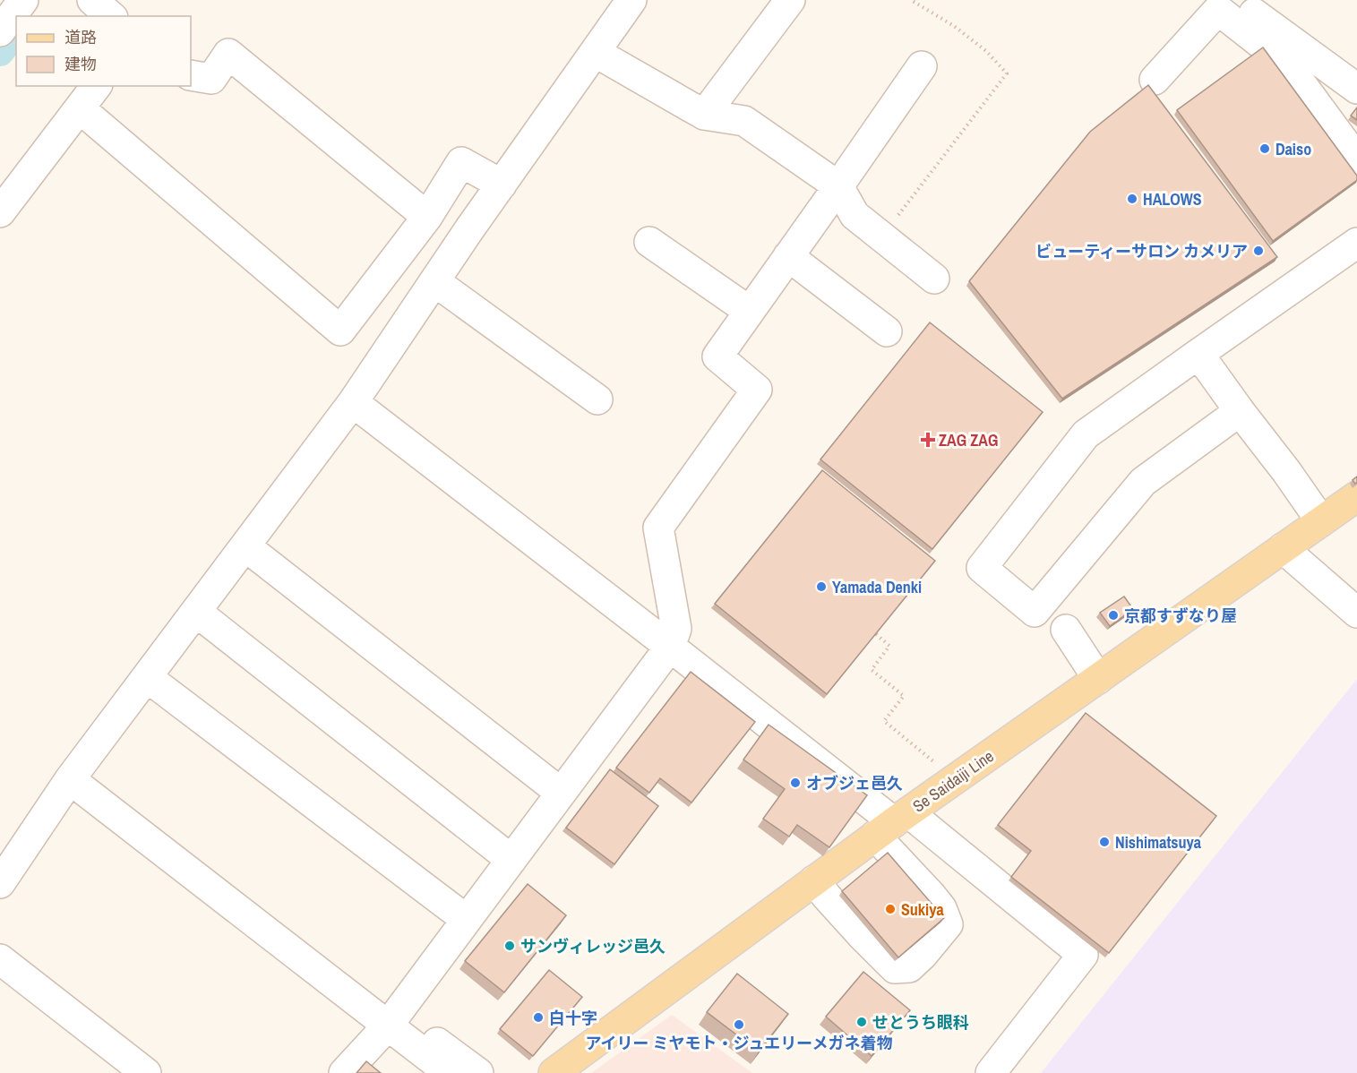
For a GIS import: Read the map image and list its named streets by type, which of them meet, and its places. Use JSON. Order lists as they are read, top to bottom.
{
  "streets": {
    "main road": ["Se Saidaiji Line"]
  },
  "places": {
    "other": [
      "Daiso",
      "HALOWS",
      "ビューティーサロン カメリア",
      "Yamada Denki",
      "京都すずなり屋",
      "オブジェ邑久",
      "Nishimatsuya",
      "Sukiya",
      "サンヴィレッジ邑久",
      "白十字",
      "せとうち眼科",
      "アイリー ミヤモト・ジュエリーメガネ着物"
    ],
    "health": ["ZAG ZAG"]
  },
  "legend": ["道路", "建物"]
}
